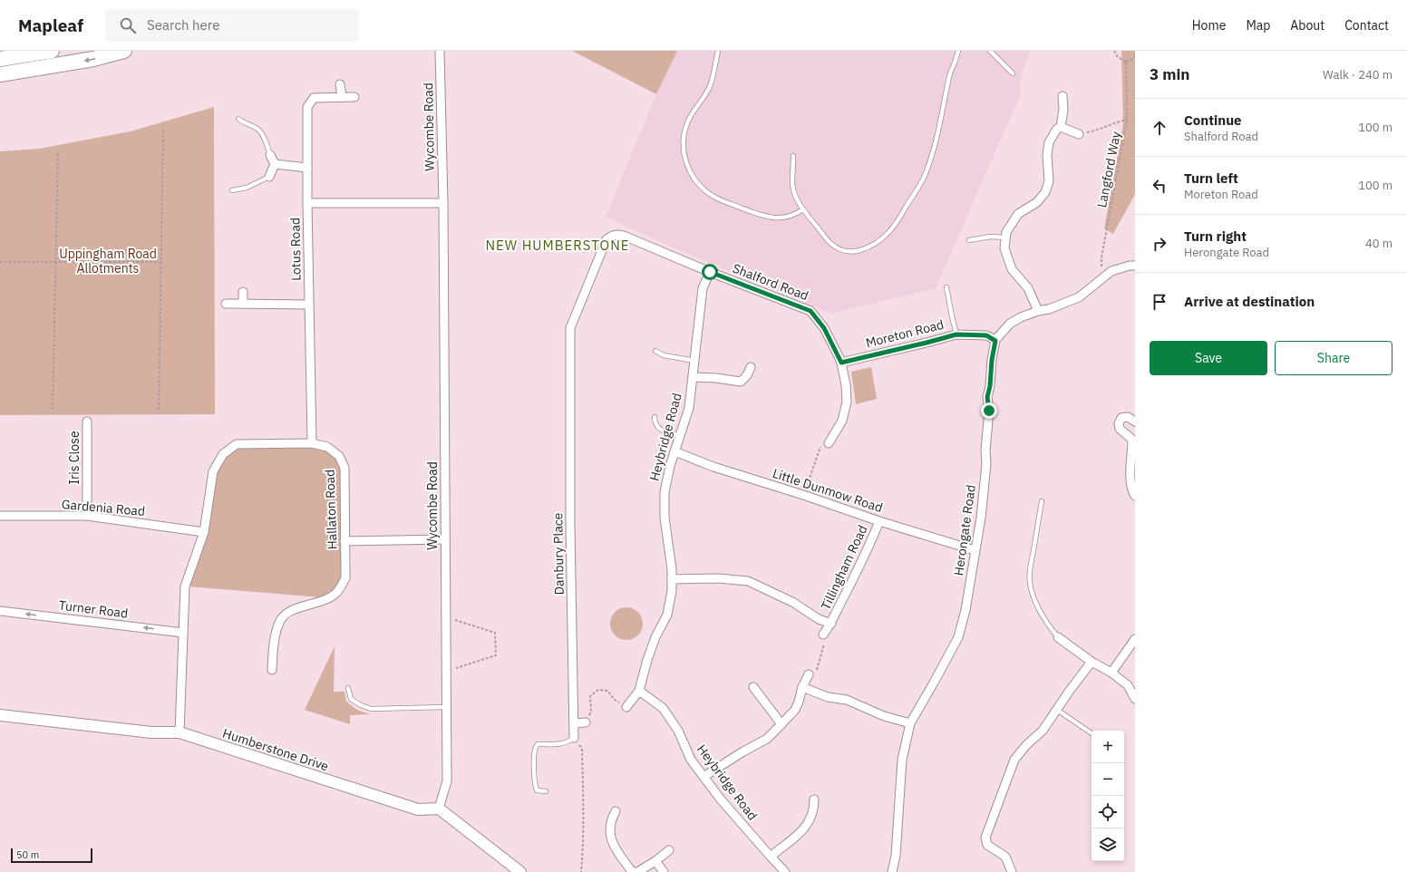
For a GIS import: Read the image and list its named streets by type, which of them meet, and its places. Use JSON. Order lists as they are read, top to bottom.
{
  "streets": {
    "street": [
      "Wycombe Road",
      "Lotus Road",
      "Shalford Road",
      "Moreton Road",
      "Heybridge Road",
      "Iris Close",
      "Little Dunmow Road",
      "Gardenia Road",
      "Hallaton Road",
      "Herongate Road",
      "Danbury Place",
      "Tillingham Road",
      "Turner Road",
      "Humberstone Drive"
    ],
    "path": ["Langford Way"]
  },
  "crossings": [
    ["Wycombe Road", "Humberstone Drive"],
    ["Langford Way", "Herongate Road"],
    ["Lotus Road", "Hallaton Road"],
    ["Shalford Road", "Moreton Road"],
    ["Shalford Road", "Heybridge Road"],
    ["Shalford Road", "Danbury Place"],
    ["Moreton Road", "Herongate Road"],
    ["Heybridge Road", "Little Dunmow Road"],
    ["Heybridge Road", "Tillingham Road"],
    ["Iris Close", "Gardenia Road"],
    ["Little Dunmow Road", "Herongate Road"],
    ["Little Dunmow Road", "Tillingham Road"],
    ["Gardenia Road", "Hallaton Road"],
    ["Hallaton Road", "Turner Road"],
    ["Hallaton Road", "Humberstone Drive"]
  ],
  "one_way": ["Turner Road"],
  "districts": ["NEW HUMBERSTONE"],
  "parks": ["Uppingham Road Allotments"],
  "scale_bar": "50 m",
  "page": {
    "header": "Mapleaf",
    "search": "Search here",
    "nav": [
      "Home",
      "Map",
      "About",
      "Contact"
    ],
    "heading": ["3 min", "Walk · 240 m"],
    "list": [
      ["Continue", "Shalford Road", "100 m"],
      ["Turn left", "Moreton Road", "100 m"],
      ["Turn right", "Herongate Road", "40 m"],
      "Arrive at destination"
    ],
    "buttons": ["Save", "Share"],
    "map_buttons": ["+", "−"],
    "scale": "50 m"
  }
}
